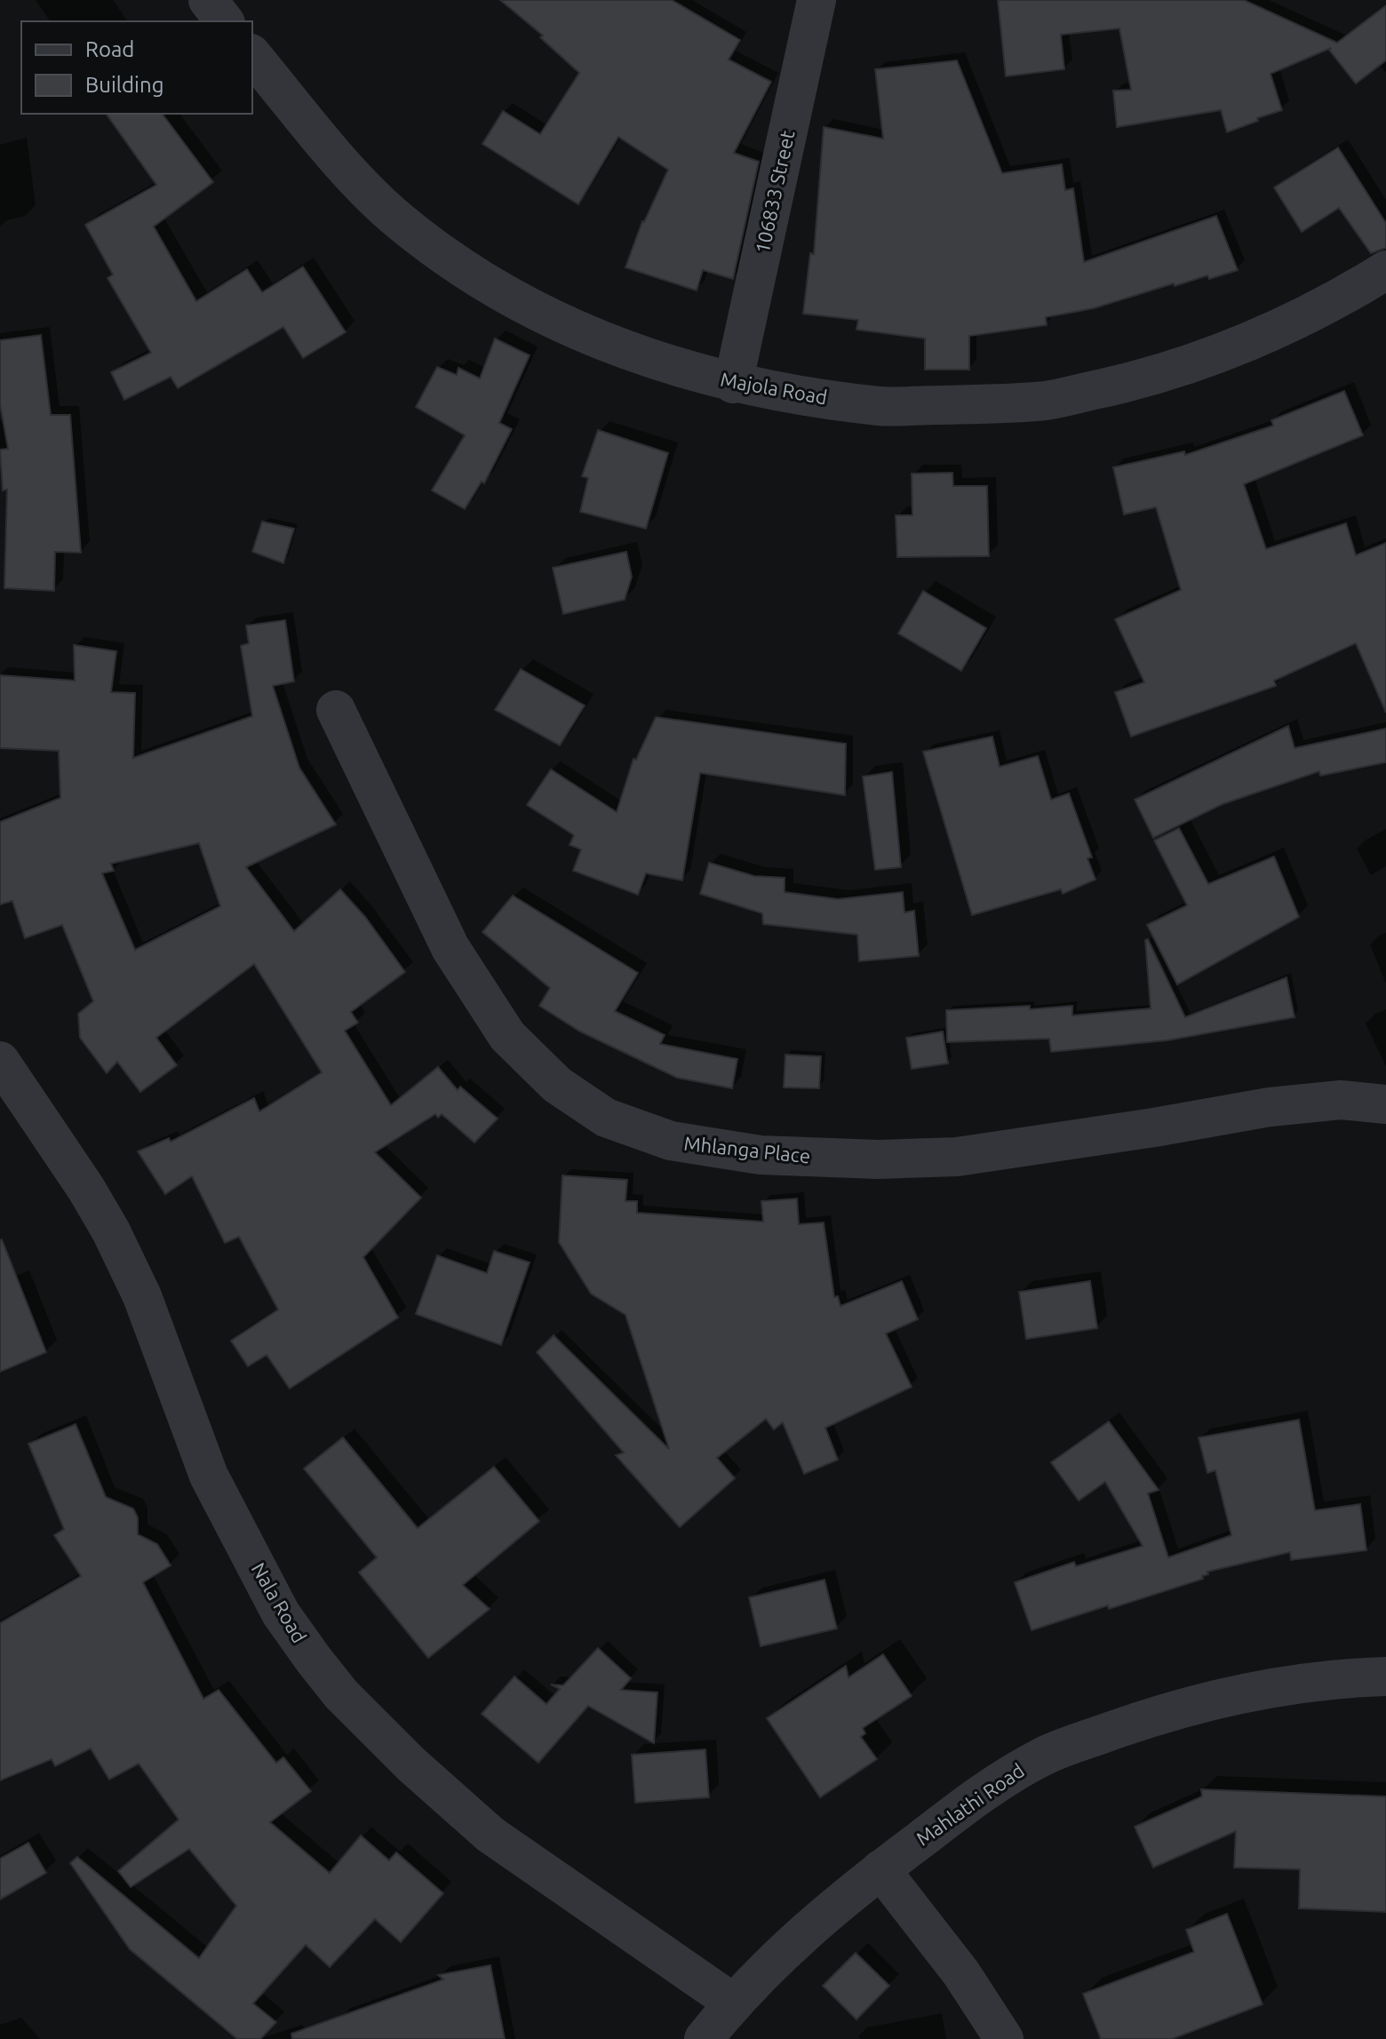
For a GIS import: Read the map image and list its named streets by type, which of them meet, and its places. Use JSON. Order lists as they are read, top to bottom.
{
  "streets": {
    "street": [
      "106833 Street",
      "Majola Road",
      "Mhlanga Place",
      "Nala Road",
      "Mahlathi Road"
    ]
  },
  "crossings": [
    ["106833 Street", "Majola Road"],
    ["Nala Road", "Mahlathi Road"]
  ],
  "legend": ["Road", "Building"]
}
